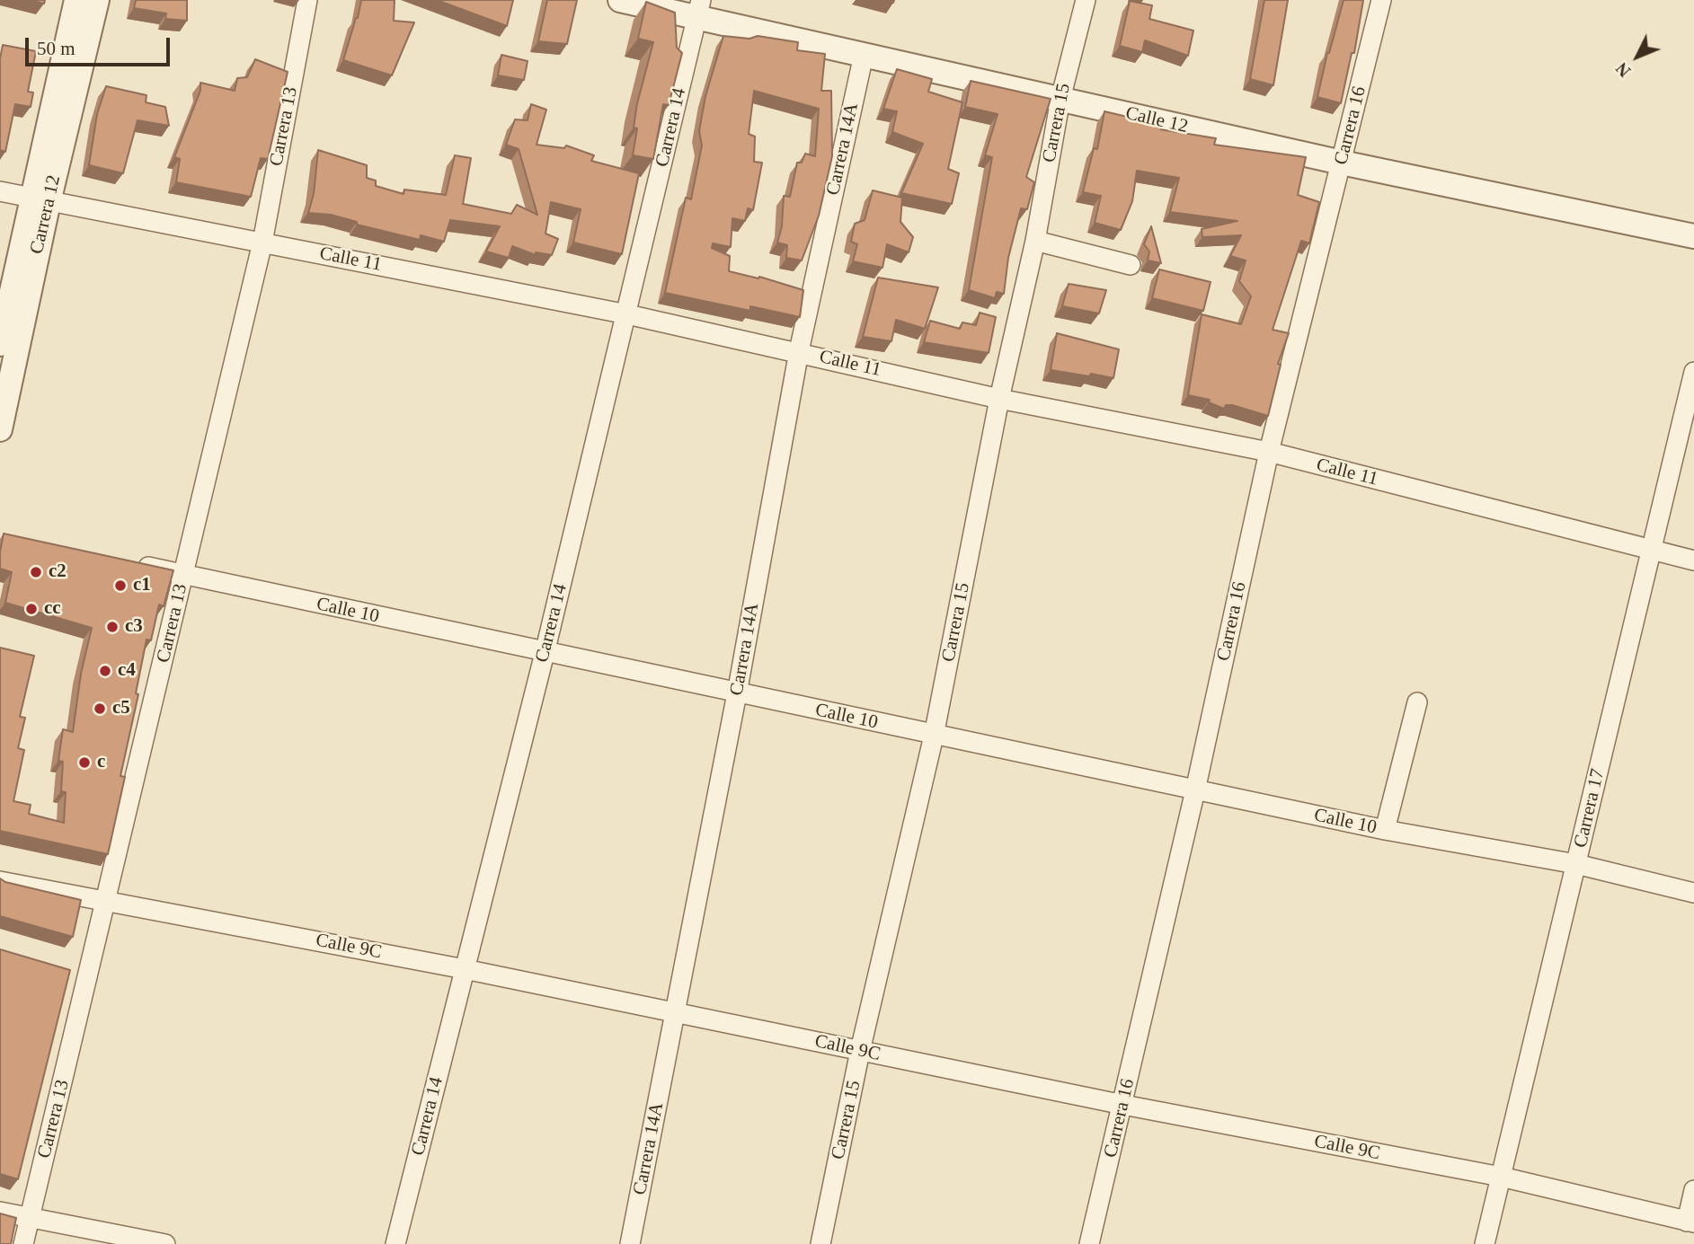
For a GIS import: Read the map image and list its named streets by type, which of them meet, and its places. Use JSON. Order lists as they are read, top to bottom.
{
  "streets": {
    "street": [
      "Calle 12",
      "Carrera 15",
      "Carrera 16",
      "Carrera 13",
      "Carrera 14",
      "Carrera 14A",
      "Carrera 12",
      "Calle 11",
      "Calle 10",
      "Carrera 17",
      "Calle 9C"
    ]
  },
  "crossings": [
    ["Calle 12", "Carrera 15"],
    ["Calle 12", "Carrera 16"],
    ["Calle 12", "Carrera 14"],
    ["Calle 12", "Carrera 14A"],
    ["Carrera 15", "Calle 11"],
    ["Carrera 15", "Calle 10"],
    ["Carrera 15", "Calle 9C"],
    ["Carrera 16", "Calle 11"],
    ["Carrera 16", "Calle 10"],
    ["Carrera 16", "Calle 9C"],
    ["Carrera 13", "Calle 11"],
    ["Carrera 13", "Calle 10"],
    ["Carrera 13", "Calle 9C"],
    ["Carrera 14", "Calle 11"],
    ["Carrera 14", "Calle 10"],
    ["Carrera 14", "Calle 9C"],
    ["Carrera 14A", "Calle 11"],
    ["Carrera 14A", "Calle 10"],
    ["Carrera 14A", "Calle 9C"],
    ["Carrera 12", "Calle 11"],
    ["Calle 11", "Carrera 17"],
    ["Calle 10", "Carrera 17"],
    ["Carrera 17", "Calle 9C"]
  ],
  "places": [
    "c2",
    "c1",
    "cc",
    "c3",
    "c4",
    "c5",
    "c"
  ],
  "scale_bar": "50 m",
  "north": "bottom left"
}
